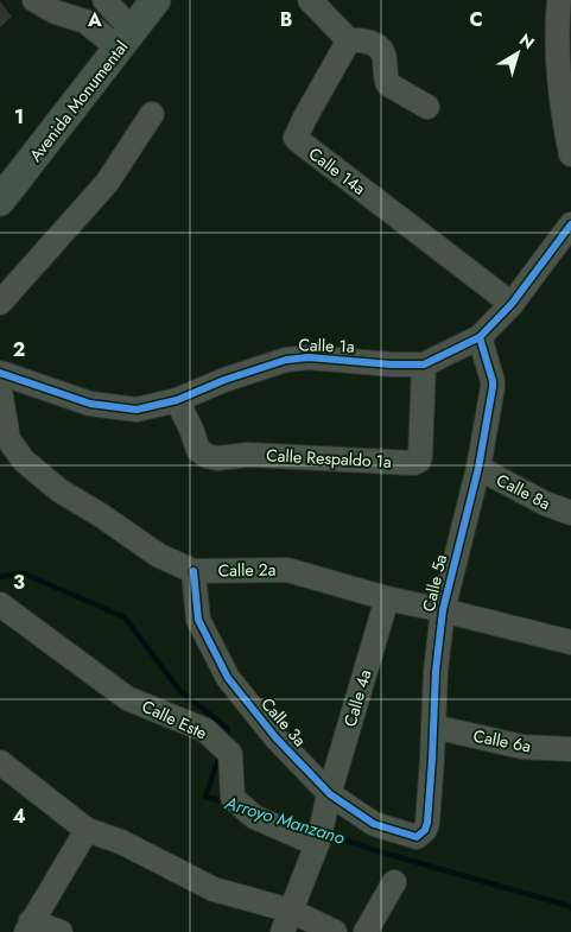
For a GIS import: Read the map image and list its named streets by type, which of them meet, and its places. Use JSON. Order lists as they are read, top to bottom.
{
  "streets": {
    "main road": ["Avenida Monumental"],
    "street": [
      "Calle 14a",
      "Calle 1a",
      "Calle Respaldo 1a",
      "Calle 8a",
      "Calle 2a",
      "Calle 5a",
      "Calle 4a",
      "Calle Este",
      "Calle 3a",
      "Calle 6a"
    ]
  },
  "crossings": [
    ["Calle 14a", "Calle 1a"],
    ["Calle 1a", "Calle Respaldo 1a"],
    ["Calle 1a", "Calle 5a"],
    ["Calle 8a", "Calle 5a"],
    ["Calle 2a", "Calle 5a"],
    ["Calle 2a", "Calle 4a"],
    ["Calle 2a", "Calle 3a"],
    ["Calle 5a", "Calle 3a"],
    ["Calle 5a", "Calle 6a"],
    ["Calle 4a", "Calle Este"],
    ["Calle 4a", "Calle 3a"]
  ],
  "water": ["Arroyo Manzano"],
  "north": "top right",
  "grid": {
    "columns": ["A", "B", "C"],
    "rows": [
      "1",
      "2",
      "3",
      "4"
    ]
  }
}
